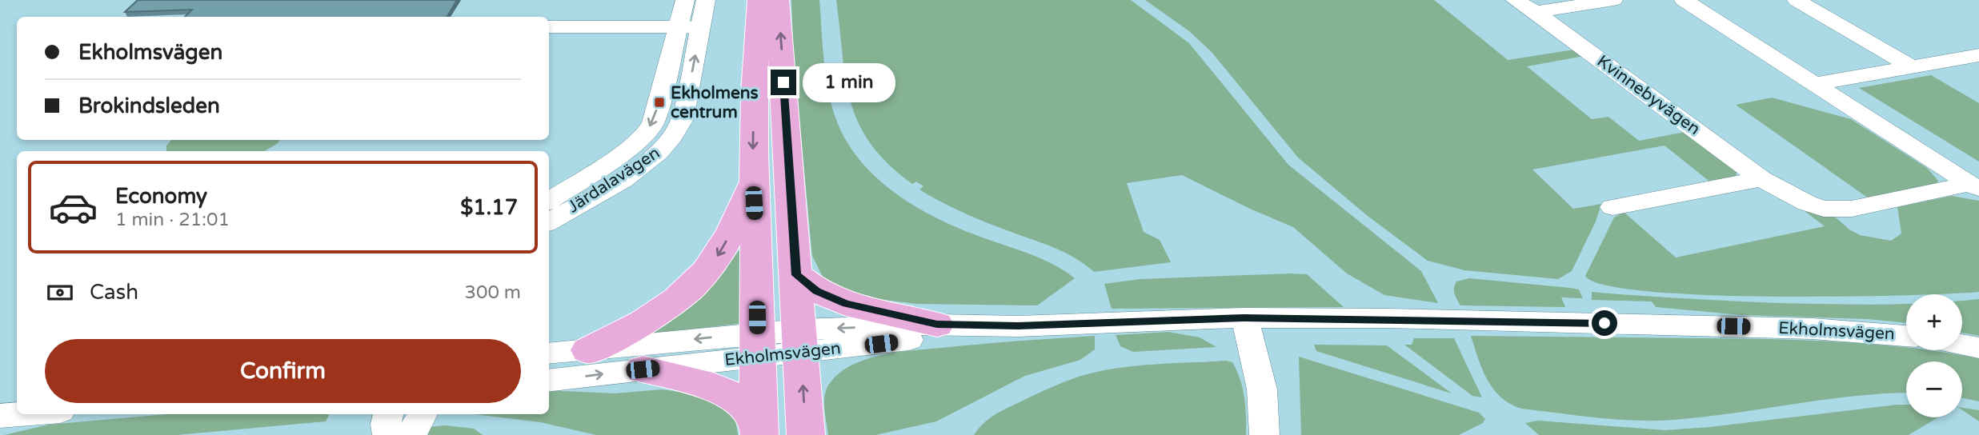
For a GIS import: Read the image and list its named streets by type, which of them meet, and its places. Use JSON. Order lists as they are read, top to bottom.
{
  "streets": {
    "street": ["Kvinnebyvägen", "Järdalavägen", "Ekholmsvägen"]
  },
  "places": {
    "transit": ["Ekholmens centrum"]
  },
  "page": {
    "banner": ["Ekholmsvägen", "Brokindsleden"],
    "bubble": "1 min",
    "list": [
      {
        "name": "Economy",
        "note": "1 min · 21:01",
        "value": "$1.17"
      }
    ],
    "pay": ["Cash", "300 m"],
    "map_buttons": ["+", "−"],
    "buttons": "Confirm"
  }
}
